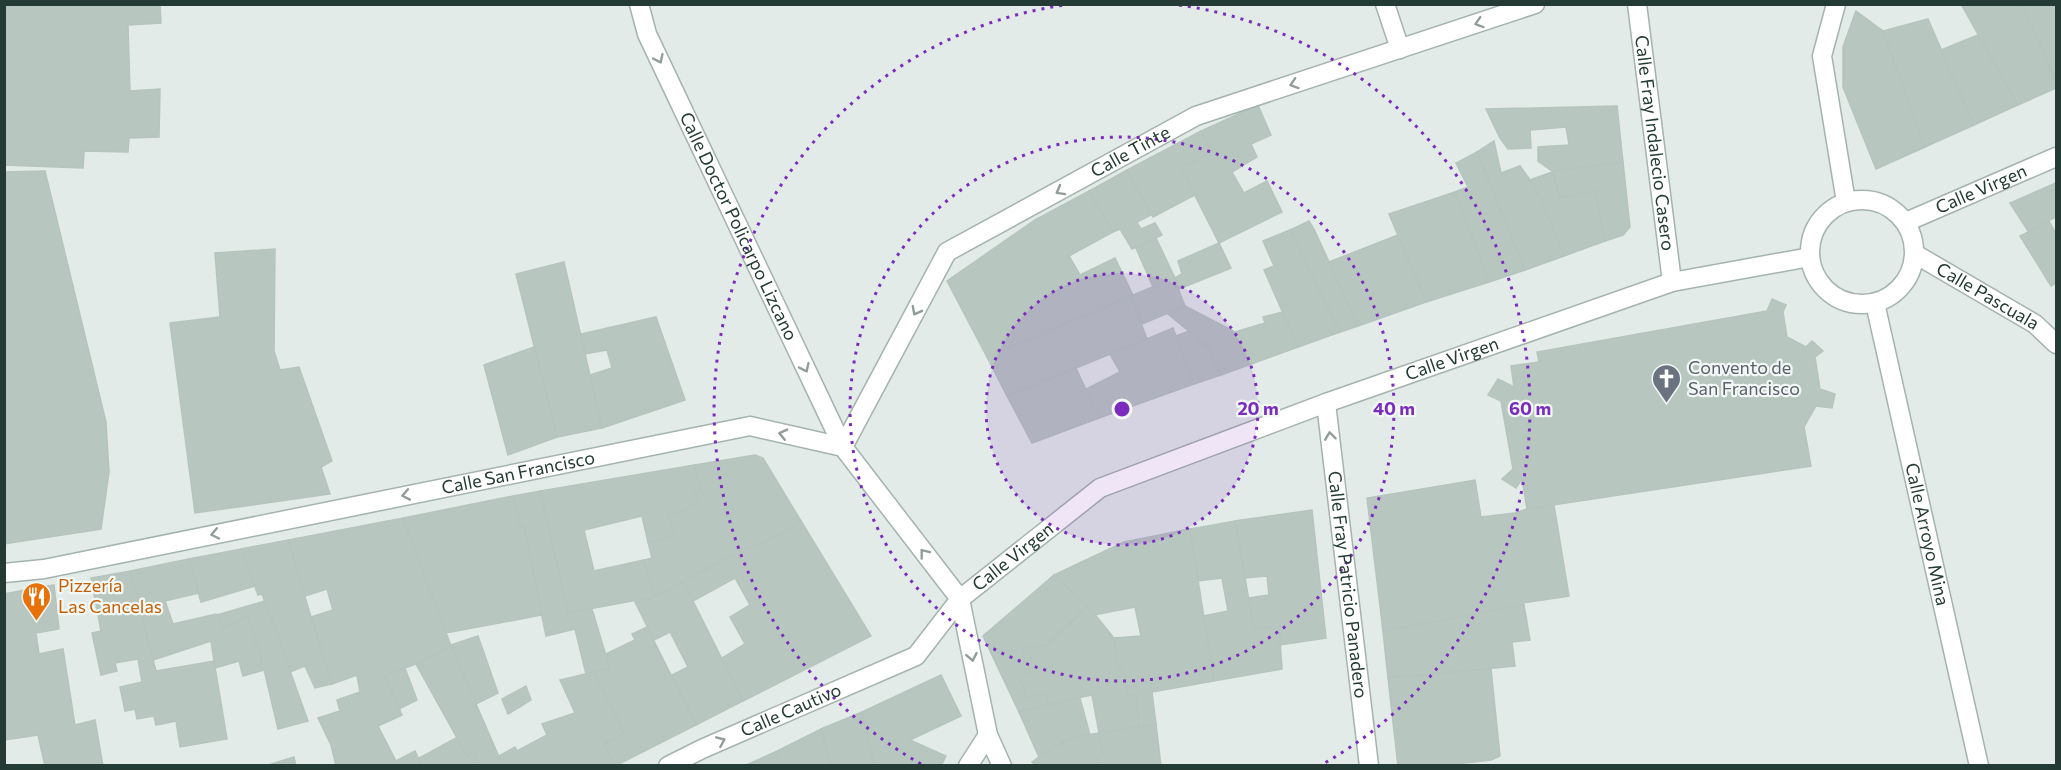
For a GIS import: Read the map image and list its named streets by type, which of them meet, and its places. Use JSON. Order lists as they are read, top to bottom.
{
  "streets": {
    "street": [
      "Calle Fray Indalecio Casero",
      "Calle Tinte",
      "Calle Virgen",
      "Calle Doctor Policarpo Lizcano",
      "Calle Pascuala",
      "Calle San Francisco",
      "Calle Arroyo Mina",
      "Calle Fray Patricio Panadero",
      "Calle Cautivo"
    ]
  },
  "crossings": [
    ["Calle Fray Indalecio Casero", "Calle Virgen"],
    ["Calle Tinte", "Calle Doctor Policarpo Lizcano"],
    ["Calle Tinte", "Calle San Francisco"],
    ["Calle Virgen", "Calle Pascuala"],
    ["Calle Virgen", "Calle Arroyo Mina"],
    ["Calle Virgen", "Calle Fray Patricio Panadero"],
    ["Calle Virgen", "Calle Cautivo"],
    ["Calle Doctor Policarpo Lizcano", "Calle San Francisco"],
    ["Calle Pascuala", "Calle Arroyo Mina"]
  ],
  "one_way": [
    "Calle Tinte",
    "Calle Doctor Policarpo Lizcano",
    "Calle San Francisco",
    "Calle Fray Patricio Panadero",
    "Calle Cautivo"
  ],
  "places": {
    "church": ["Convento de San Francisco"],
    "restaurant": ["Pizzería Las Cancelas"]
  },
  "rings": ["20 m", "40 m", "60 m"]
}
